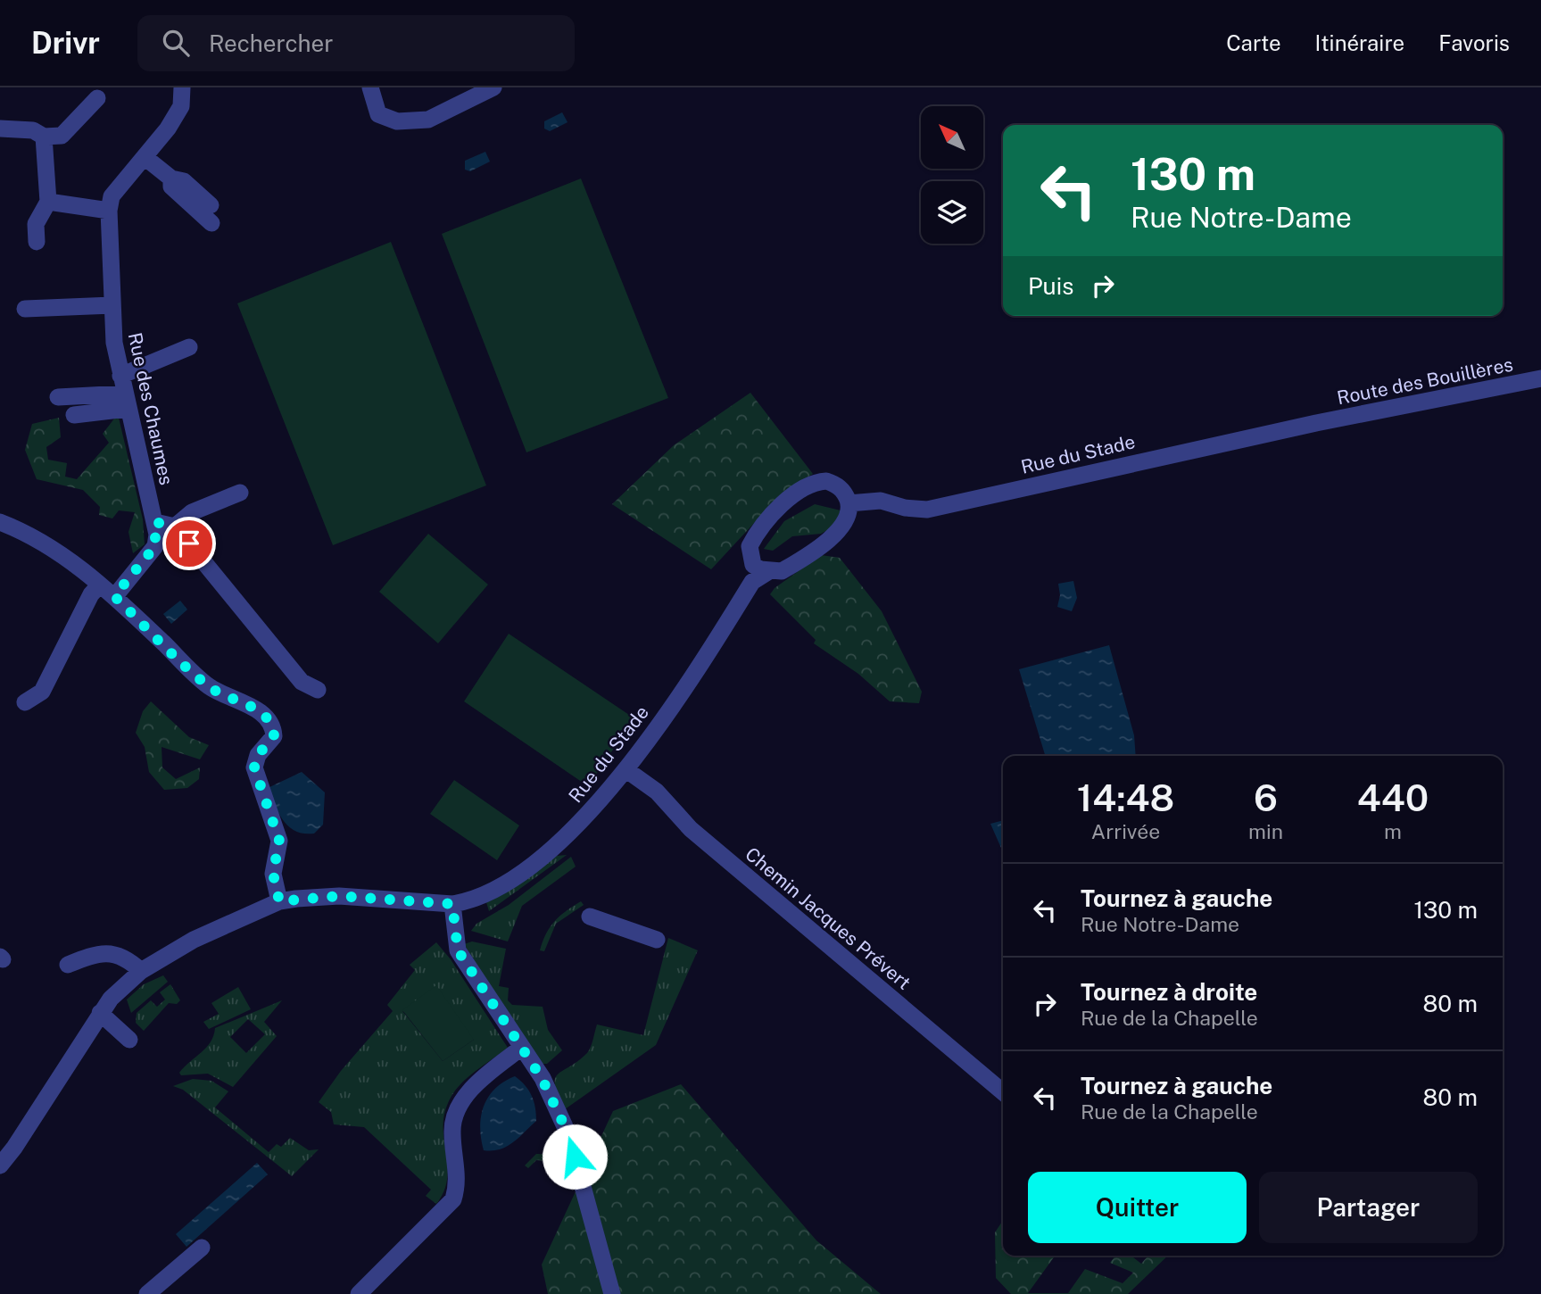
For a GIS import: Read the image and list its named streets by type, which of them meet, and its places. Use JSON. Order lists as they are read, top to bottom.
{
  "streets": {
    "street": [
      "Route des Bouillères",
      "Rue des Chaumes",
      "Rue du Stade",
      "Chemin Jacques Prévert"
    ]
  },
  "crossings": [
    ["Route des Bouillères", "Rue du Stade"],
    ["Rue du Stade", "Chemin Jacques Prévert"]
  ],
  "north": "top left",
  "page": {
    "header": "Drivr",
    "search": "Rechercher",
    "nav": ["Carte", "Itinéraire", "Favoris"],
    "turn": ["130 m", "Rue Notre-Dame"],
    "then": "Puis",
    "eta": [
      "14:48",
      "Arrivée",
      "6",
      "min",
      "440",
      "m"
    ],
    "list": [
      {
        "name": "Tournez à gauche",
        "note": "Rue Notre-Dame",
        "value": "130 m"
      },
      {
        "name": "Tournez à droite",
        "note": "Rue de la Chapelle",
        "value": "80 m"
      },
      {
        "name": "Tournez à gauche",
        "note": "Rue de la Chapelle",
        "value": "80 m"
      }
    ],
    "buttons": ["Quitter", "Partager"]
  }
}
